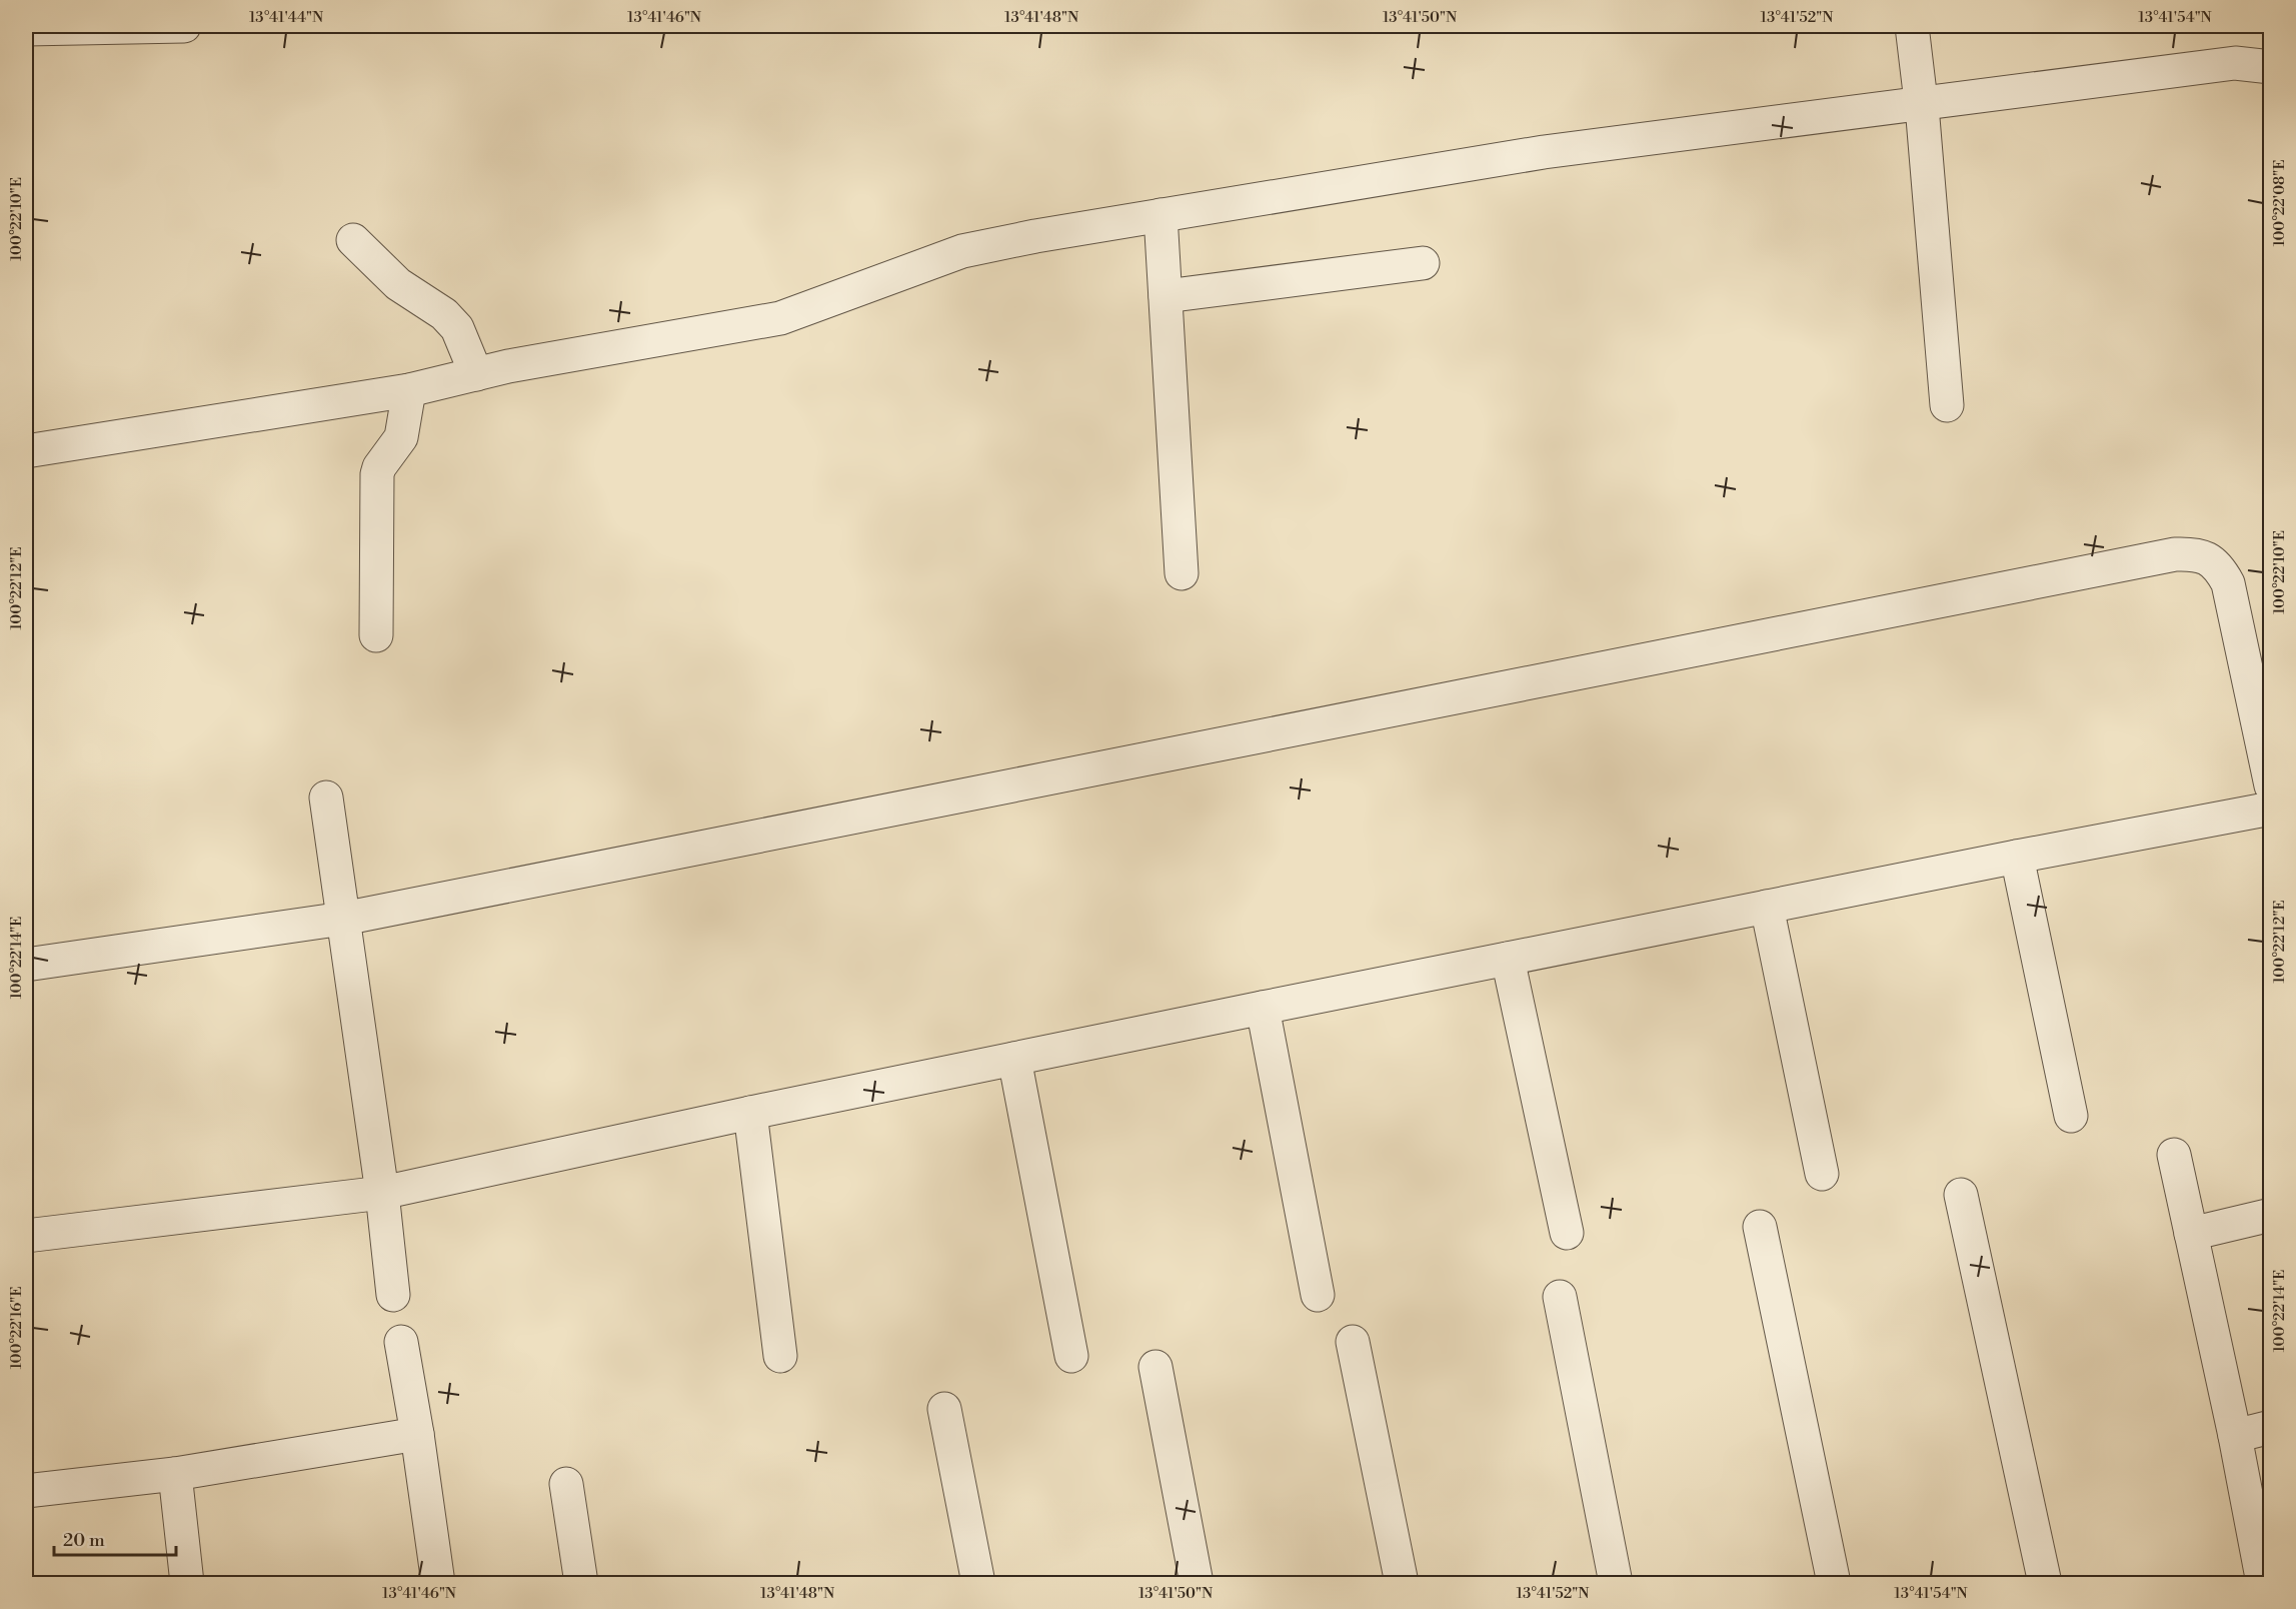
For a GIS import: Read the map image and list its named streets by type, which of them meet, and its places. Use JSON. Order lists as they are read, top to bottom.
{
  "scale_bar": "20 m",
  "coordinates": [
    "13°41'44\"N",
    "13°41'46\"N",
    "13°41'48\"N",
    "13°41'50\"N",
    "13°41'52\"N",
    "13°41'54\"N",
    "100°22'08\"E",
    "100°22'10\"E",
    "100°22'12\"E",
    "100°22'14\"E",
    "100°22'16\"E"
  ]
}
